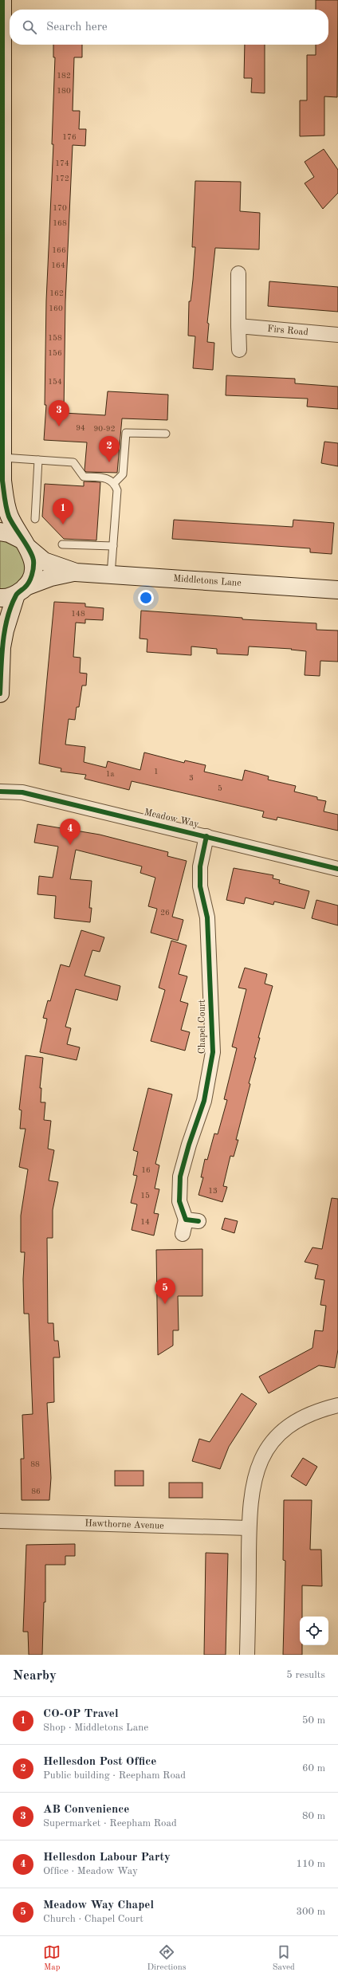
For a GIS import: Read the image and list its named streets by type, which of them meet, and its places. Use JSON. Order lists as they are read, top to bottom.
{
  "streets": {
    "street": [
      "Firs Road",
      "Middletons Lane",
      "Meadow Way",
      "Chapel Court",
      "Hawthorne Avenue"
    ]
  },
  "crossings": [
    ["Meadow Way", "Chapel Court"]
  ],
  "house_numbers": [
    "182",
    "180",
    "176",
    "174",
    "172",
    "170",
    "168",
    "166",
    "164",
    "162",
    "160",
    "158",
    "156",
    "154",
    "94",
    "90-92",
    "148",
    "1",
    "1a",
    "3",
    "5",
    "26",
    "16",
    "13",
    "15",
    "14",
    "88",
    "86"
  ],
  "page": {
    "search": "Search here",
    "pins": [
      "3",
      "2",
      "1",
      "4",
      "5"
    ],
    "heading": ["Nearby", "5 results"],
    "list": [
      {
        "mark": "1",
        "name": "CO-OP Travel",
        "note": "Shop · Middletons Lane",
        "value": "50 m"
      },
      {
        "mark": "2",
        "name": "Hellesdon Post Office",
        "note": "Public building · Reepham Road",
        "value": "60 m"
      },
      {
        "mark": "3",
        "name": "AB Convenience",
        "note": "Supermarket · Reepham Road",
        "value": "80 m"
      },
      {
        "mark": "4",
        "name": "Hellesdon Labour Party",
        "note": "Office · Meadow Way",
        "value": "110 m"
      },
      {
        "mark": "5",
        "name": "Meadow Way Chapel",
        "note": "Church · Chapel Court",
        "value": "300 m"
      }
    ],
    "nav": ["Map", "Directions", "Saved"]
  }
}
